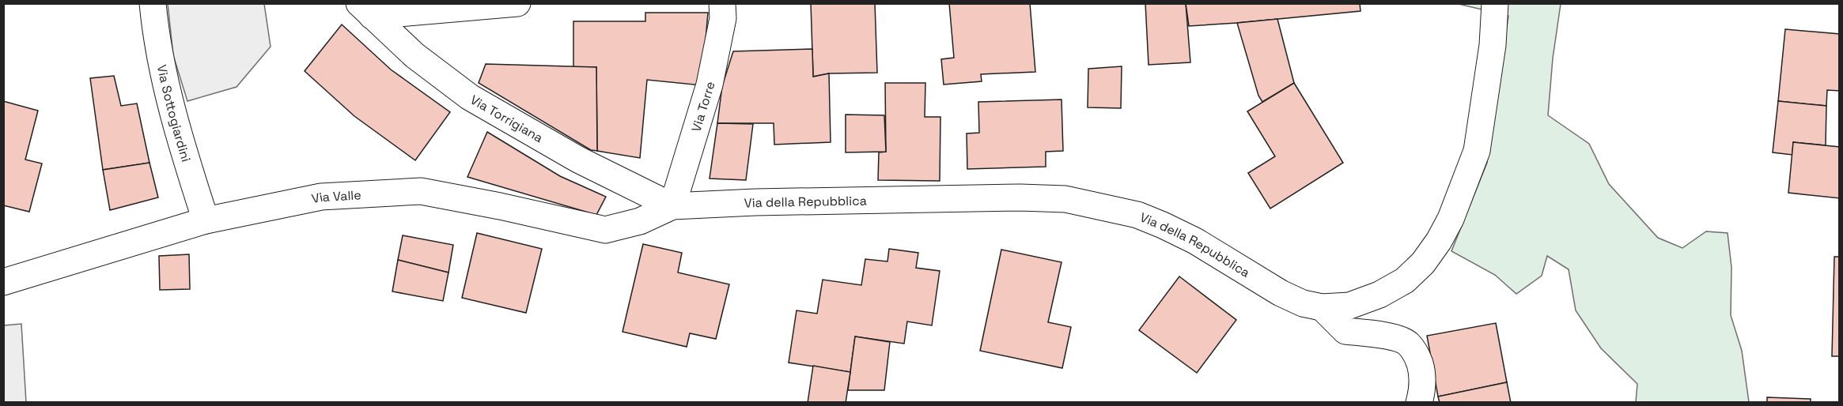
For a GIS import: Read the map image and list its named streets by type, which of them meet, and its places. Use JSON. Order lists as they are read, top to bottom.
{
  "streets": {
    "street": [
      "Via Torre",
      "Via Sottogiardini",
      "Via Torrigiana",
      "Via Valle",
      "Via della Repubblica"
    ]
  },
  "crossings": [
    ["Via Torre", "Via Torrigiana"],
    ["Via Torre", "Via Valle"],
    ["Via Torre", "Via della Repubblica"],
    ["Via Sottogiardini", "Via Valle"],
    ["Via Torrigiana", "Via Valle"],
    ["Via Torrigiana", "Via della Repubblica"],
    ["Via Valle", "Via della Repubblica"]
  ]
}
